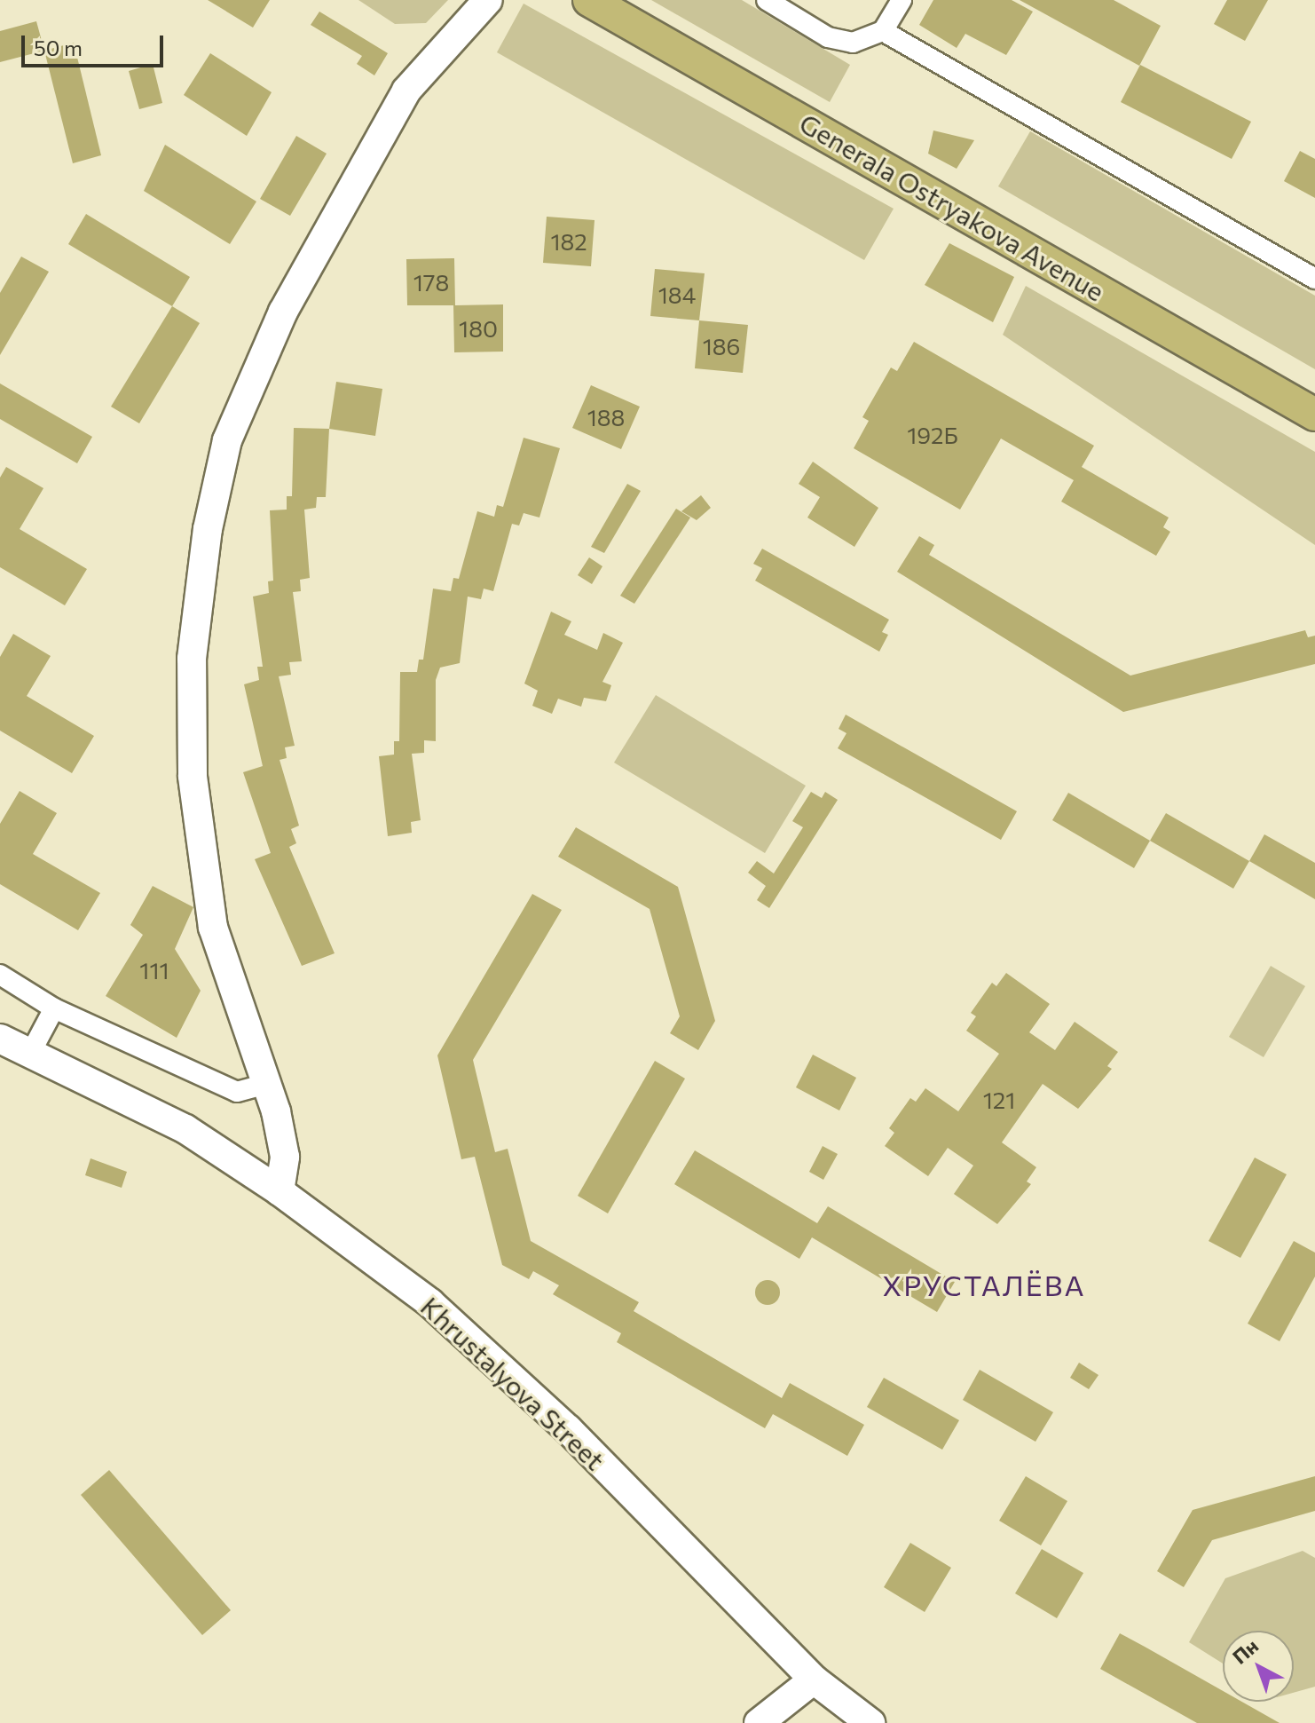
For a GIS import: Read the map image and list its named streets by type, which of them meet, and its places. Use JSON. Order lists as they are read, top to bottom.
{
  "streets": {
    "main road": ["Generala Ostryakova Avenue", "Khrustalyova Street"]
  },
  "districts": ["ХРУСТАЛЁВА"],
  "house_numbers": [
    "182",
    "178",
    "184",
    "180",
    "186",
    "188",
    "192Б",
    "111",
    "121"
  ],
  "scale_bar": "50 m",
  "north": "top left"
}
